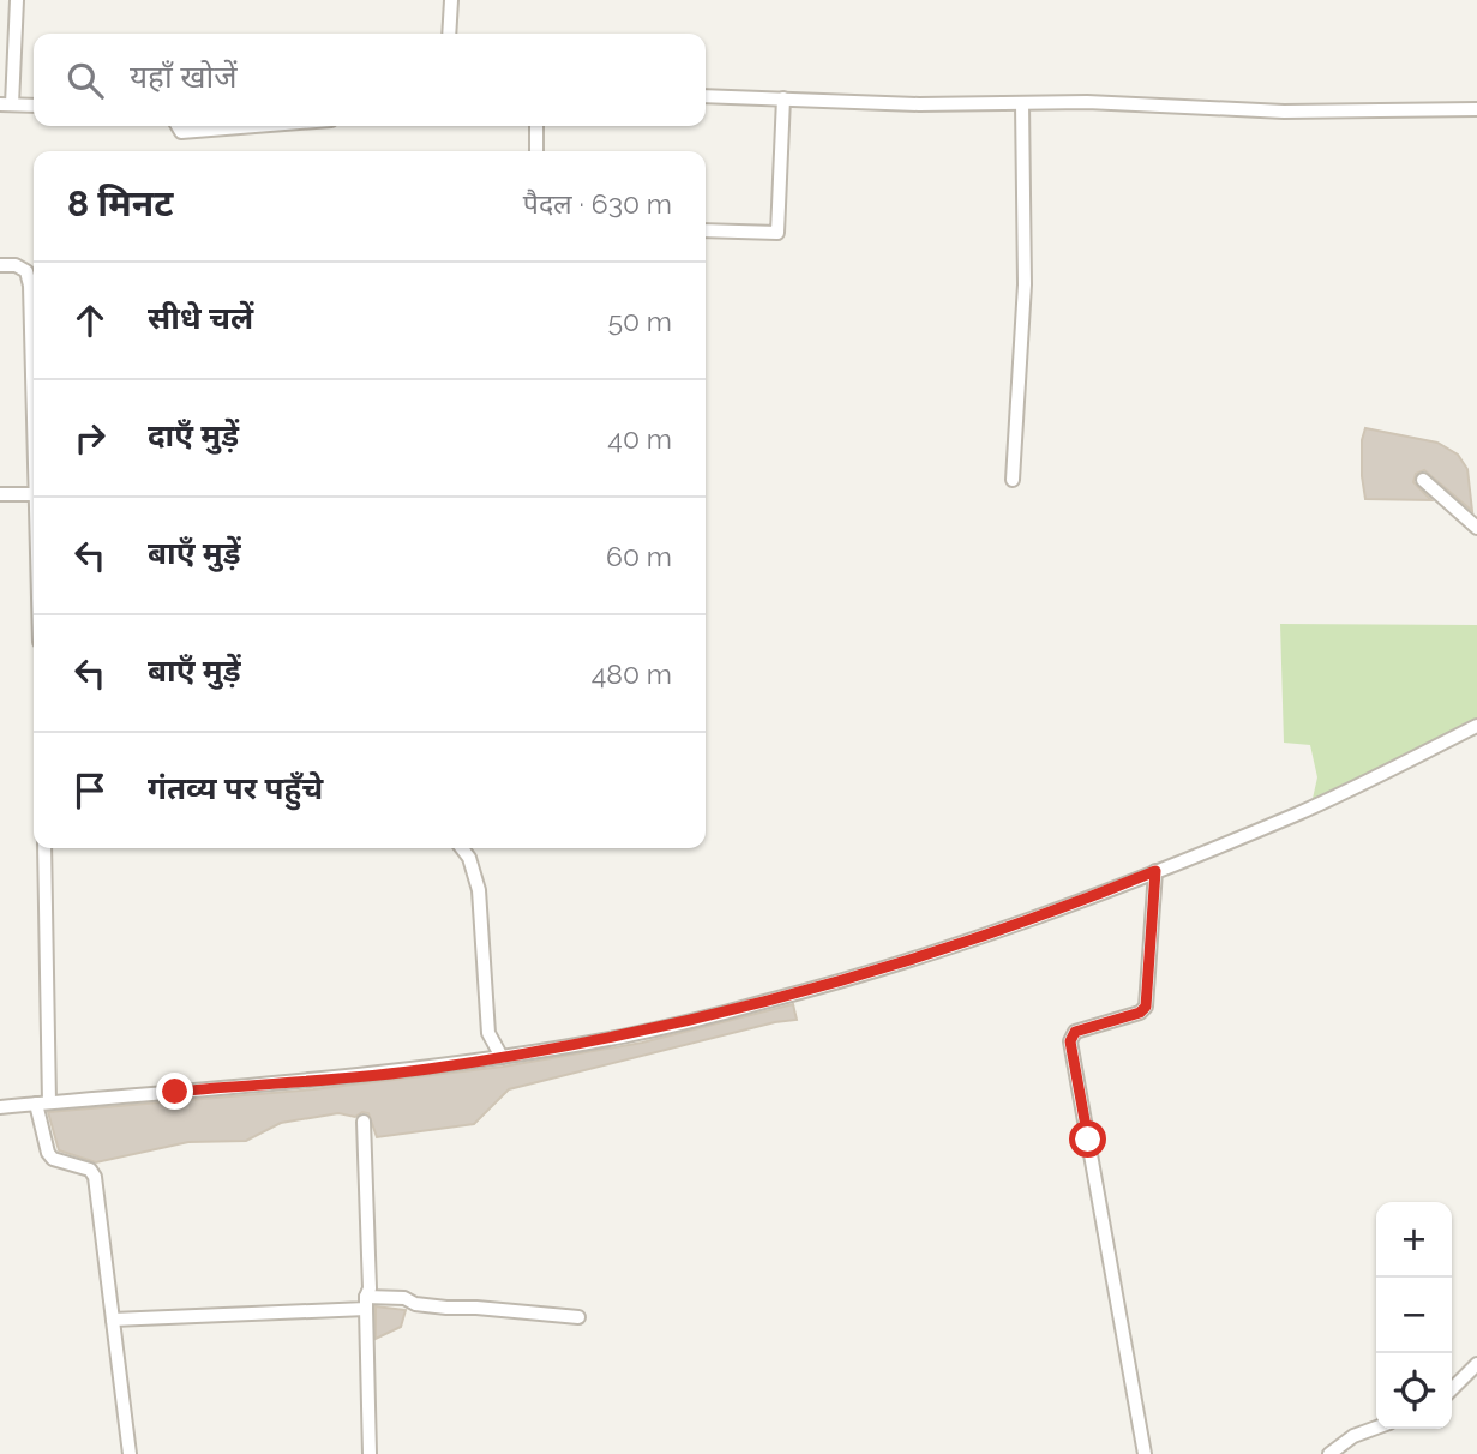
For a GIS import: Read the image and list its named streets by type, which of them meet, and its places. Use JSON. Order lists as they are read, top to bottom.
{
  "page": {
    "search": "यहाँ खोजें",
    "heading": ["8 मिनट", "पैदल · 630 m"],
    "list": [
      ["सीधे चलें", "50 m"],
      ["दाएँ मुड़ें", "40 m"],
      ["बाएँ मुड़ें", "60 m"],
      ["बाएँ मुड़ें", "480 m"],
      "गंतव्य पर पहुँचे"
    ],
    "map_buttons": ["+", "−"]
  }
}
